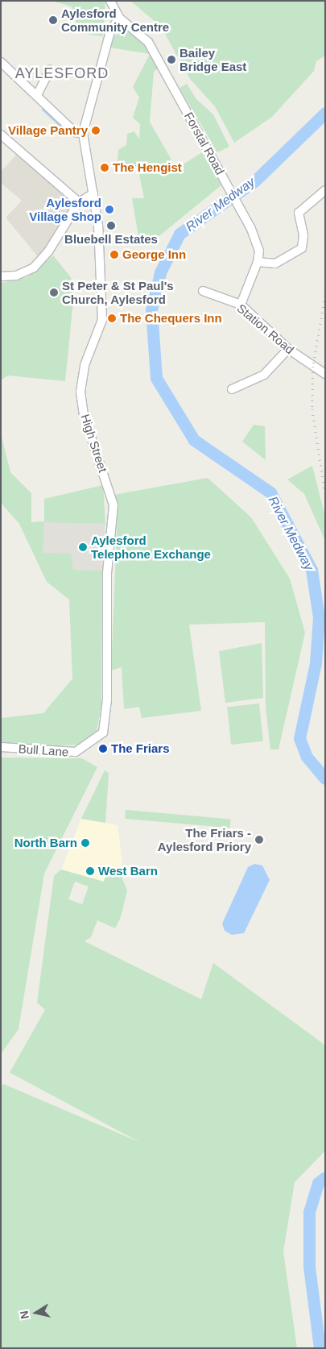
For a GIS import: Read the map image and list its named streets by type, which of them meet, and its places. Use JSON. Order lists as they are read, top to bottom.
{
  "streets": {
    "street": [
      "Forstal Road",
      "Station Road",
      "High Street",
      "Bull Lane"
    ]
  },
  "crossings": [
    ["Forstal Road", "Station Road"],
    ["High Street", "Bull Lane"]
  ],
  "districts": ["AYLESFORD"],
  "water": ["River Medway"],
  "places": [
    "Aylesford Community Centre",
    "Bailey Bridge East",
    "Village Pantry",
    "The Hengist",
    "Aylesford Village Shop",
    "Bluebell Estates",
    "George Inn",
    "St Peter & St Paul's Church, Aylesford",
    "The Chequers Inn",
    "Aylesford Telephone Exchange",
    "The Friars",
    "The Friars - Aylesford Priory",
    "North Barn",
    "West Barn"
  ],
  "north": "left"
}
